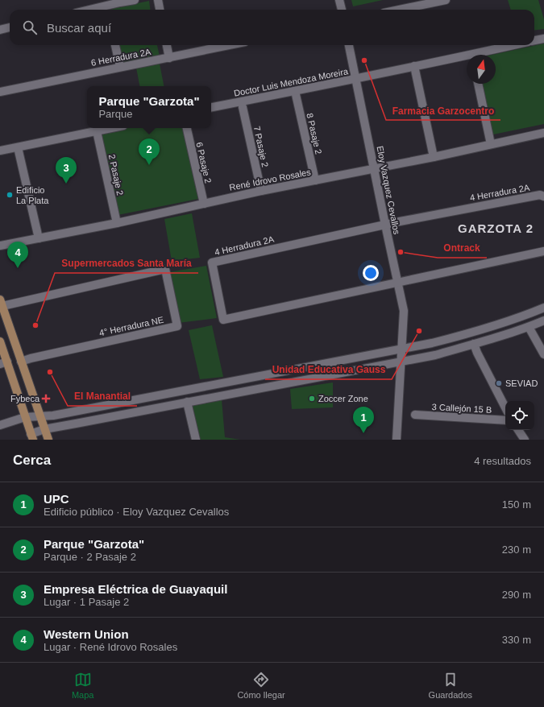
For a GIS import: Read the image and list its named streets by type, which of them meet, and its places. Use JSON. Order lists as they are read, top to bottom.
{
  "streets": {
    "street": [
      "6 Herradura 2A",
      "Doctor Luis Mendoza Moreira",
      "8 Pasaje 2",
      "7 Pasaje 2",
      "6 Pasaje 2",
      "2 Pasaje 2",
      "René Idrovo Rosales",
      "Eloy Vazquez Cevallos",
      "4 Herradura 2A",
      "4° Herradura NE",
      "3 Callejón 15 B"
    ]
  },
  "crossings": [
    ["Doctor Luis Mendoza Moreira", "8 Pasaje 2"],
    ["Doctor Luis Mendoza Moreira", "Eloy Vazquez Cevallos"],
    ["8 Pasaje 2", "René Idrovo Rosales"],
    ["7 Pasaje 2", "René Idrovo Rosales"],
    ["6 Pasaje 2", "René Idrovo Rosales"],
    ["2 Pasaje 2", "René Idrovo Rosales"],
    ["René Idrovo Rosales", "Eloy Vazquez Cevallos"],
    ["Eloy Vazquez Cevallos", "4 Herradura 2A"]
  ],
  "districts": ["GARZOTA 2"],
  "places": {
    "other": [
      "Farmacia Garzocentro",
      "Edificio La Plata",
      "Ontrack",
      "Supermercados Santa María",
      "Unidad Educativa Gauss",
      "El Manantial",
      "SEVIAD",
      "Zoccer Zone"
    ],
    "health": ["Fybeca"]
  },
  "north": "top",
  "page": {
    "search": "Buscar aquí",
    "popup": ["Parque \"Garzota\"", "Parque"],
    "pins": [
      "2",
      "3",
      "4",
      "1"
    ],
    "heading": ["Cerca", "4 resultados"],
    "list": [
      {
        "mark": "1",
        "name": "UPC",
        "note": "Edificio público · Eloy Vazquez Cevallos",
        "value": "150 m"
      },
      {
        "mark": "2",
        "name": "Parque \"Garzota\"",
        "note": "Parque · 2 Pasaje 2",
        "value": "230 m"
      },
      {
        "mark": "3",
        "name": "Empresa Eléctrica de Guayaquil",
        "note": "Lugar · 1 Pasaje 2",
        "value": "290 m"
      },
      {
        "mark": "4",
        "name": "Western Union",
        "note": "Lugar · René Idrovo Rosales",
        "value": "330 m"
      }
    ],
    "nav": ["Mapa", "Cómo llegar", "Guardados"]
  }
}
